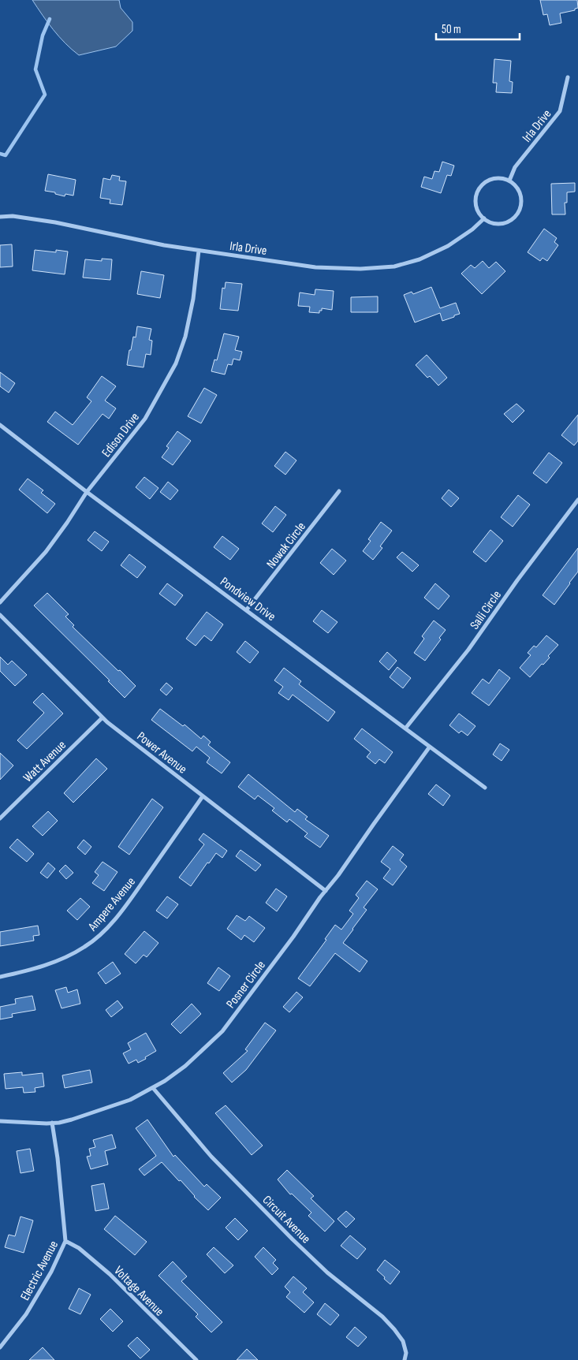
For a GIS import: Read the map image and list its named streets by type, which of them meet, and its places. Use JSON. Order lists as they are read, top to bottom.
{
  "streets": {
    "street": [
      "Irla Drive",
      "Edison Drive",
      "Nowak Circle",
      "Pondview Drive",
      "Salli Circle",
      "Power Avenue",
      "Watt Avenue",
      "Ampere Avenue",
      "Posner Circle",
      "Circuit Avenue",
      "Electric Avenue",
      "Voltage Avenue"
    ]
  },
  "crossings": [
    ["Irla Drive", "Edison Drive"],
    ["Edison Drive", "Pondview Drive"],
    ["Nowak Circle", "Pondview Drive"],
    ["Pondview Drive", "Salli Circle"],
    ["Pondview Drive", "Posner Circle"],
    ["Power Avenue", "Watt Avenue"],
    ["Power Avenue", "Ampere Avenue"],
    ["Power Avenue", "Posner Circle"],
    ["Posner Circle", "Circuit Avenue"],
    ["Posner Circle", "Electric Avenue"],
    ["Electric Avenue", "Voltage Avenue"]
  ],
  "scale_bar": "50 m"
}
